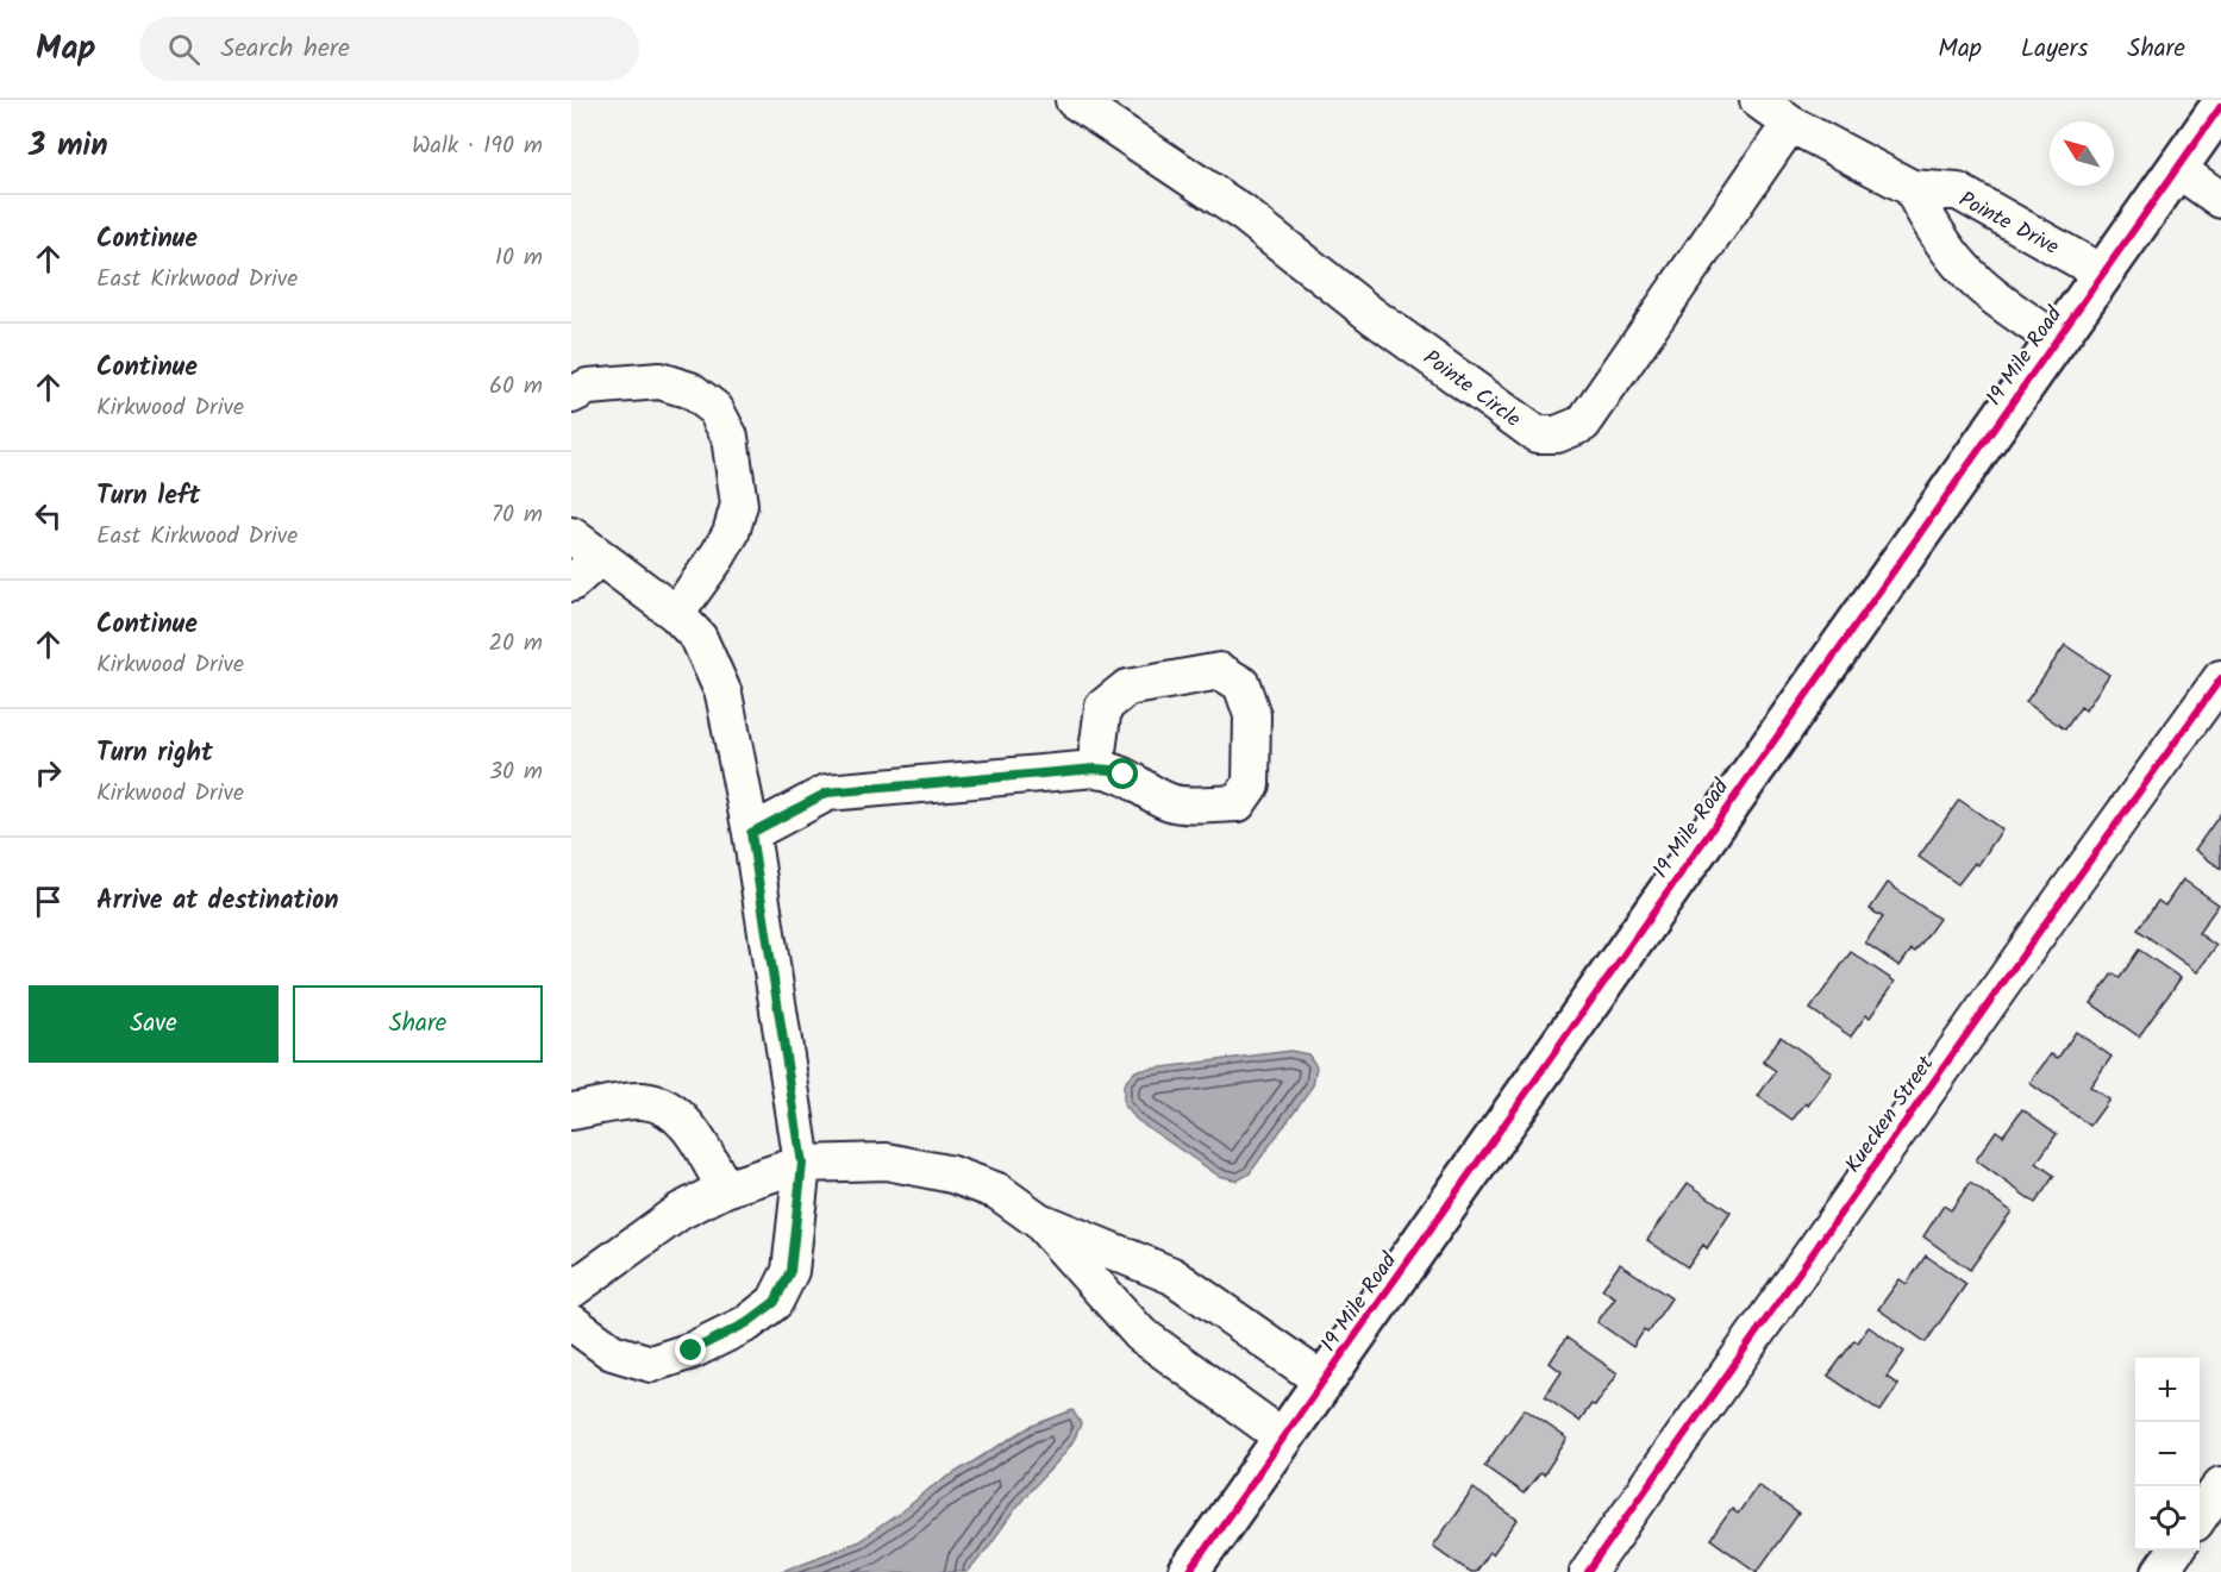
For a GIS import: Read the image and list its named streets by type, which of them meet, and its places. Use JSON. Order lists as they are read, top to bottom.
{
  "streets": {
    "street": [
      "Pointe Drive",
      "19 Mile Road",
      "Pointe Circle",
      "Kuecken Street"
    ]
  },
  "crossings": [
    ["Pointe Drive", "19 Mile Road"],
    ["Pointe Drive", "Pointe Circle"]
  ],
  "north": "top left",
  "page": {
    "header": "Map",
    "search": "Search here",
    "nav": ["Map", "Layers", "Share"],
    "heading": ["3 min", "Walk · 190 m"],
    "list": [
      ["Continue", "East Kirkwood Drive", "10 m"],
      ["Continue", "Kirkwood Drive", "60 m"],
      ["Turn left", "East Kirkwood Drive", "70 m"],
      ["Continue", "Kirkwood Drive", "20 m"],
      ["Turn right", "Kirkwood Drive", "30 m"],
      "Arrive at destination"
    ],
    "buttons": ["Save", "Share"],
    "map_buttons": ["+", "−"]
  }
}
